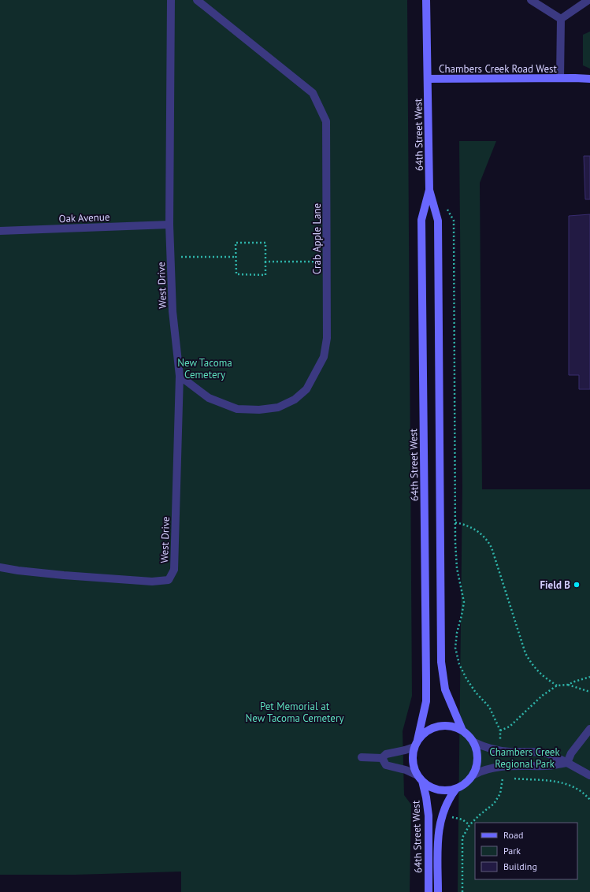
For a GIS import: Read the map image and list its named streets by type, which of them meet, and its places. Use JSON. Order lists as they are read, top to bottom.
{
  "streets": {
    "street": [
      "Chambers Creek Road West",
      "64th Street West",
      "Oak Avenue",
      "Crab Apple Lane",
      "West Drive"
    ]
  },
  "crossings": [
    ["Chambers Creek Road West", "64th Street West"],
    ["Oak Avenue", "West Drive"],
    ["Crab Apple Lane", "West Drive"]
  ],
  "parks": ["New Tacoma Cemetery", "Pet Memorial at New Tacoma Cemetery", "Chambers Creek Regional Park"],
  "places": ["Field B"],
  "legend": ["Road", "Park", "Building"]
}
